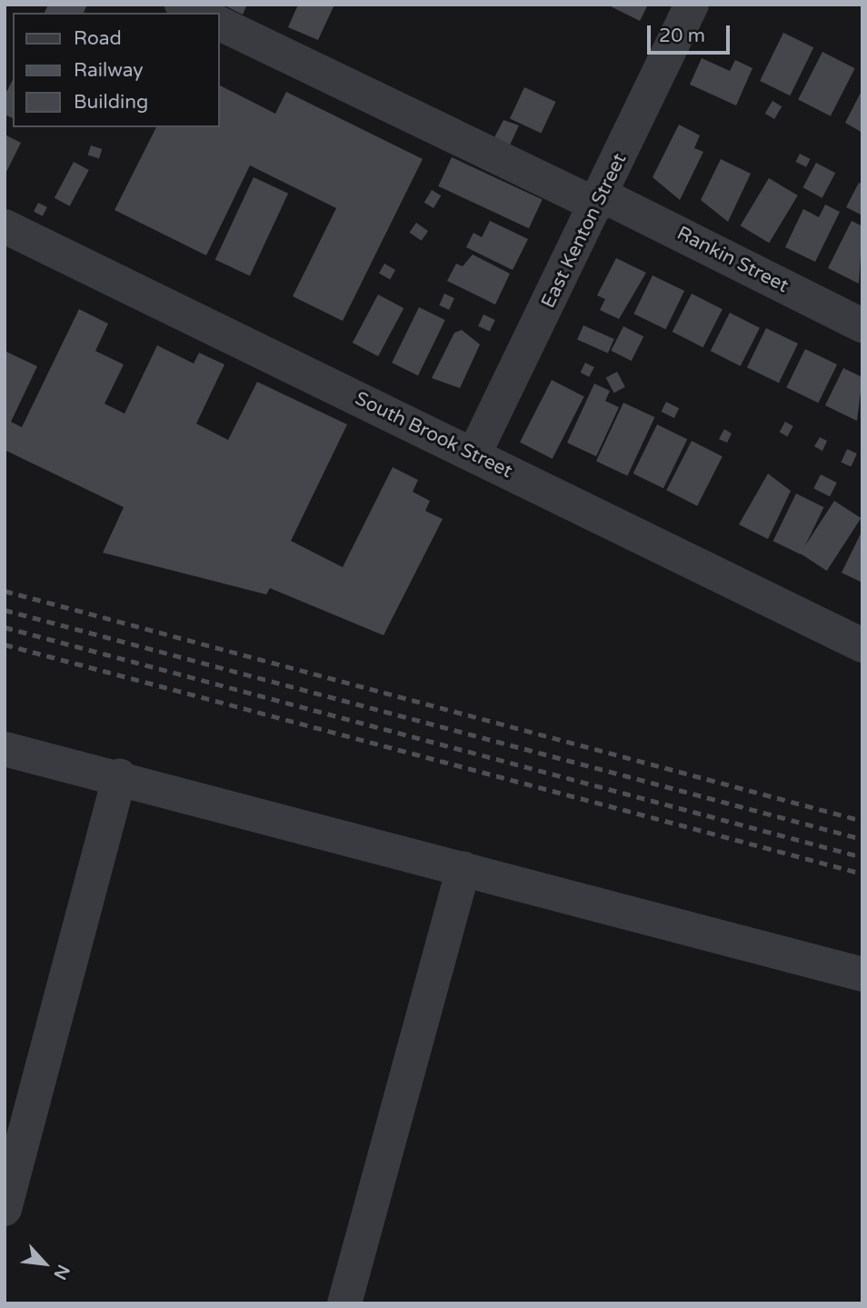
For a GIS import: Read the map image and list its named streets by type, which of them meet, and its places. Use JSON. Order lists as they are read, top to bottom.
{
  "streets": {
    "street": ["East Kenton Street", "Rankin Street", "South Brook Street"]
  },
  "crossings": [
    ["East Kenton Street", "Rankin Street"],
    ["East Kenton Street", "South Brook Street"]
  ],
  "legend": ["Road", "Railway", "Building"],
  "scale_bar": "20 m",
  "north": "bottom right"
}
